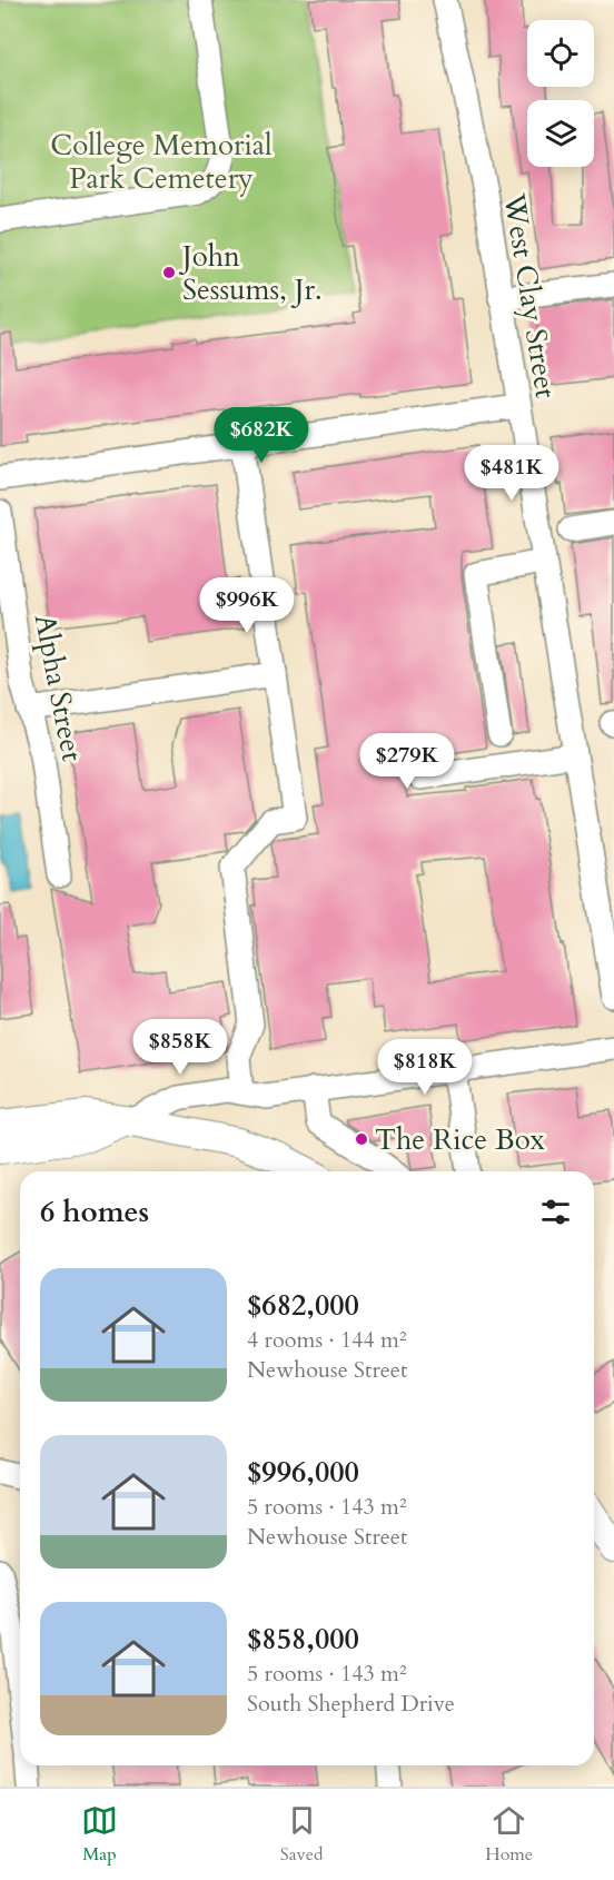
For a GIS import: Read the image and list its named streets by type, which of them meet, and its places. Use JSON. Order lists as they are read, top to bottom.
{
  "streets": {
    "street": ["West Clay Street", "Alpha Street"]
  },
  "parks": ["College Memorial Park Cemetery"],
  "places": ["John Sessums, Jr.", "The Rice Box"],
  "page": {
    "price": [
      "$682K",
      "$481K",
      "$996K",
      "$279K",
      "$858K",
      "$818K"
    ],
    "heading": "6 homes",
    "list": [
      {
        "name": "$682,000",
        "note": "4 rooms · 144 m² · Newhouse Street"
      },
      {
        "name": "$996,000",
        "note": "5 rooms · 143 m² · Newhouse Street"
      },
      {
        "name": "$858,000",
        "note": "5 rooms · 143 m² · South Shepherd Drive"
      }
    ],
    "tabs": ["Map", "Saved", "Home"]
  }
}
